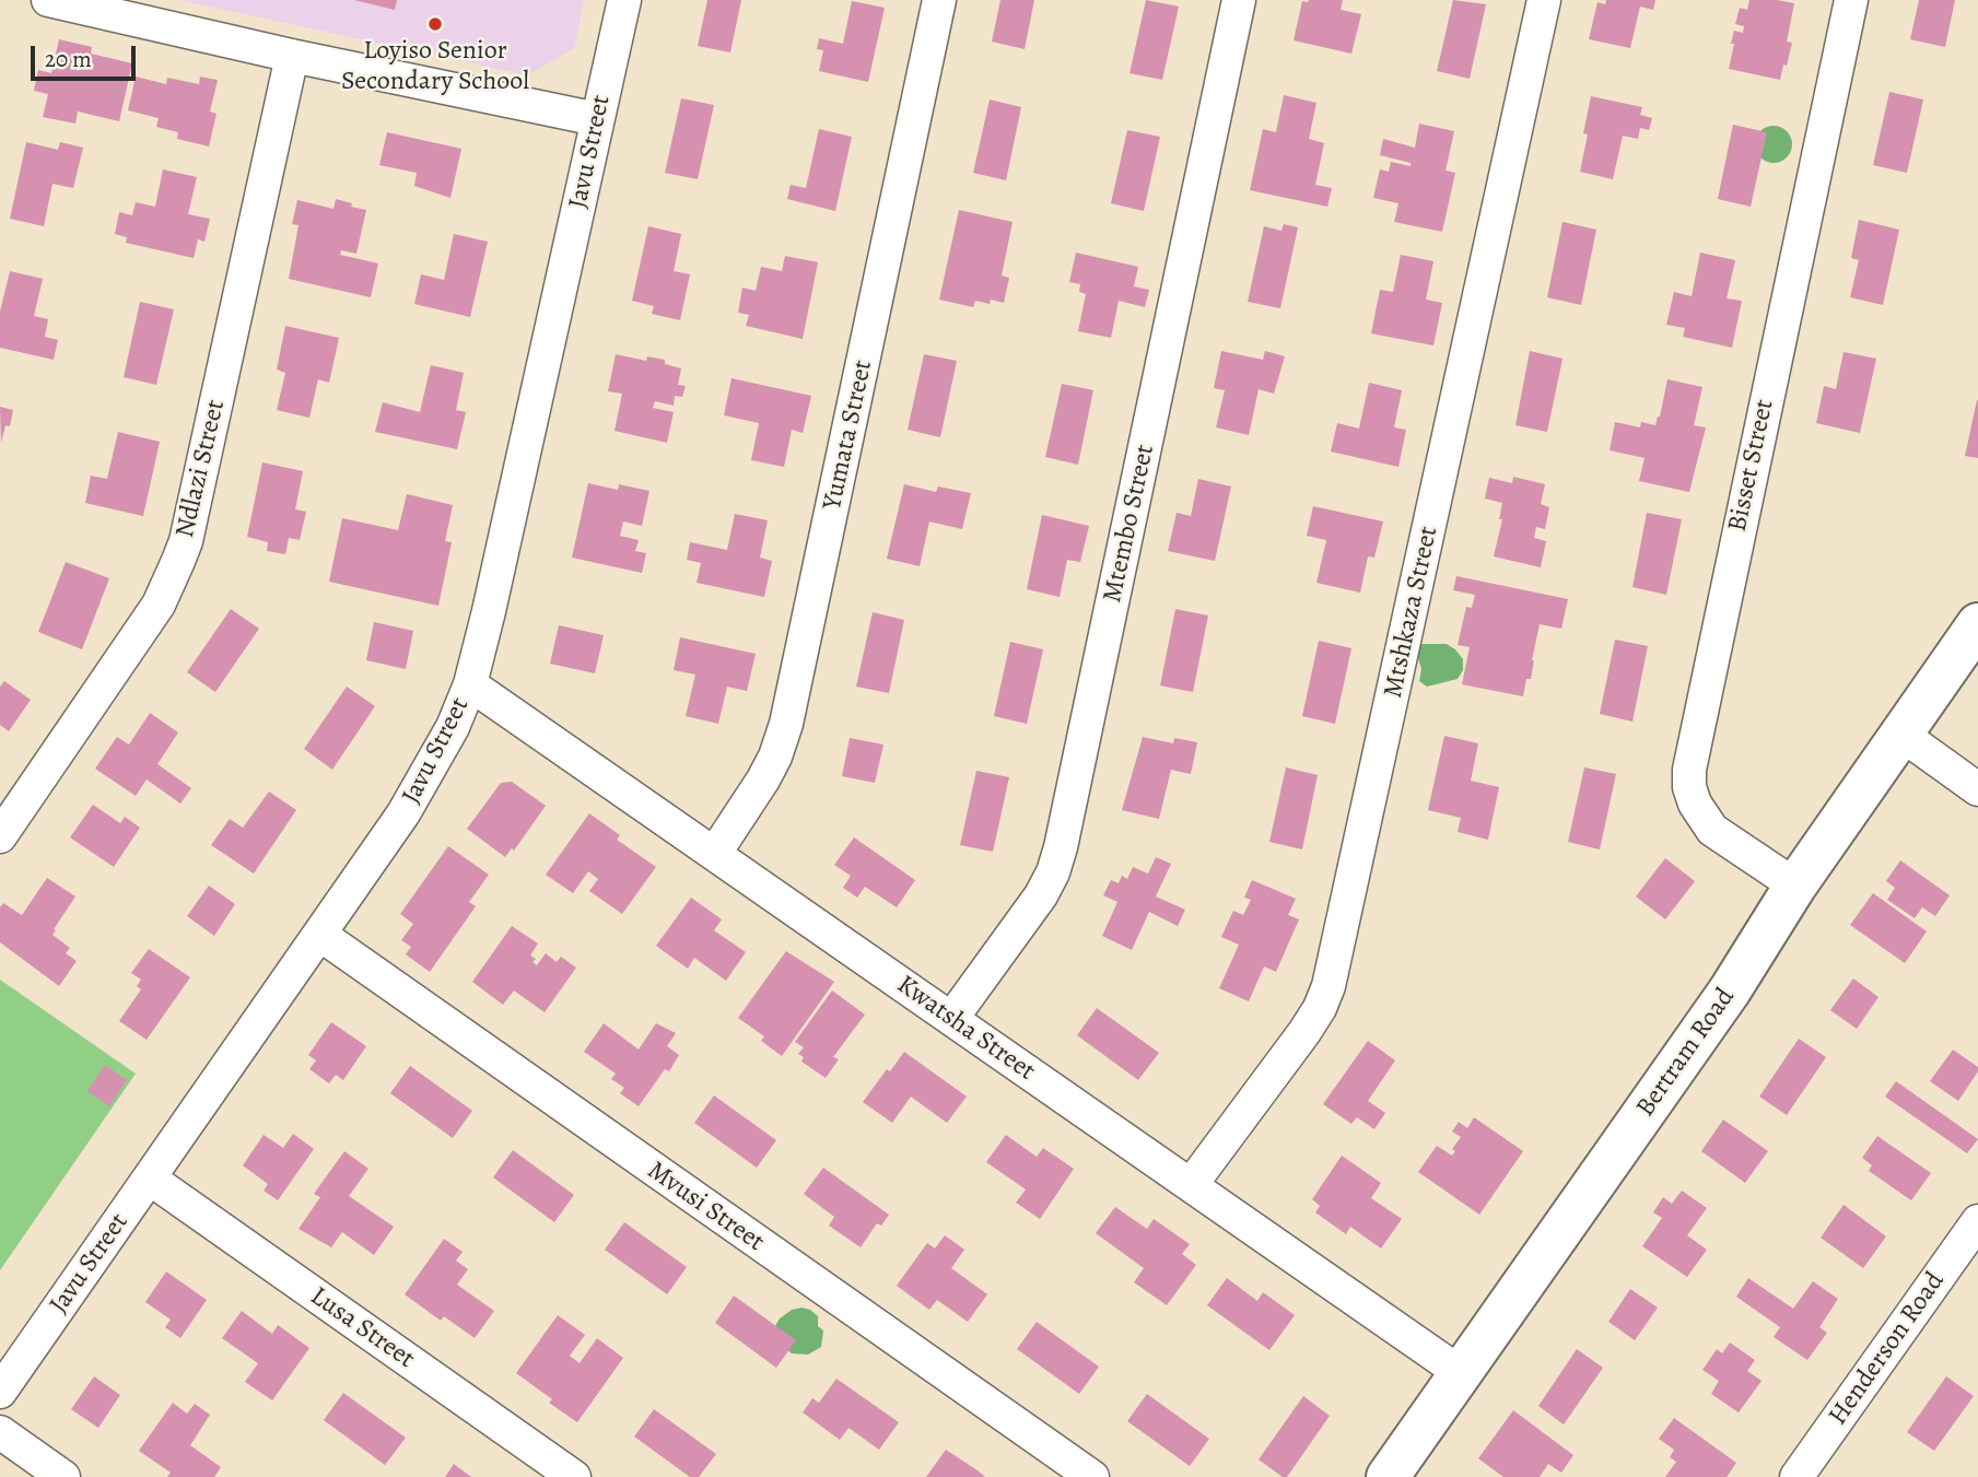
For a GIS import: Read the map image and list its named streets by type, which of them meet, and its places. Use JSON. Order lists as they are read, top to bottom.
{
  "streets": {
    "street": [
      "Javu Street",
      "Yumata Street",
      "Bisset Street",
      "Ndlazi Street",
      "Mtembo Street",
      "Mtshkaza Street",
      "Kwatsha Street",
      "Bertram Road",
      "Mvusi Street",
      "Lusa Street",
      "Henderson Road"
    ]
  },
  "crossings": [
    ["Javu Street", "Kwatsha Street"],
    ["Javu Street", "Mvusi Street"],
    ["Javu Street", "Lusa Street"],
    ["Yumata Street", "Kwatsha Street"],
    ["Bisset Street", "Bertram Road"],
    ["Mtembo Street", "Kwatsha Street"],
    ["Mtshkaza Street", "Kwatsha Street"],
    ["Kwatsha Street", "Bertram Road"]
  ],
  "places": ["Loyiso Senior Secondary School"],
  "scale_bar": "20 m"
}
